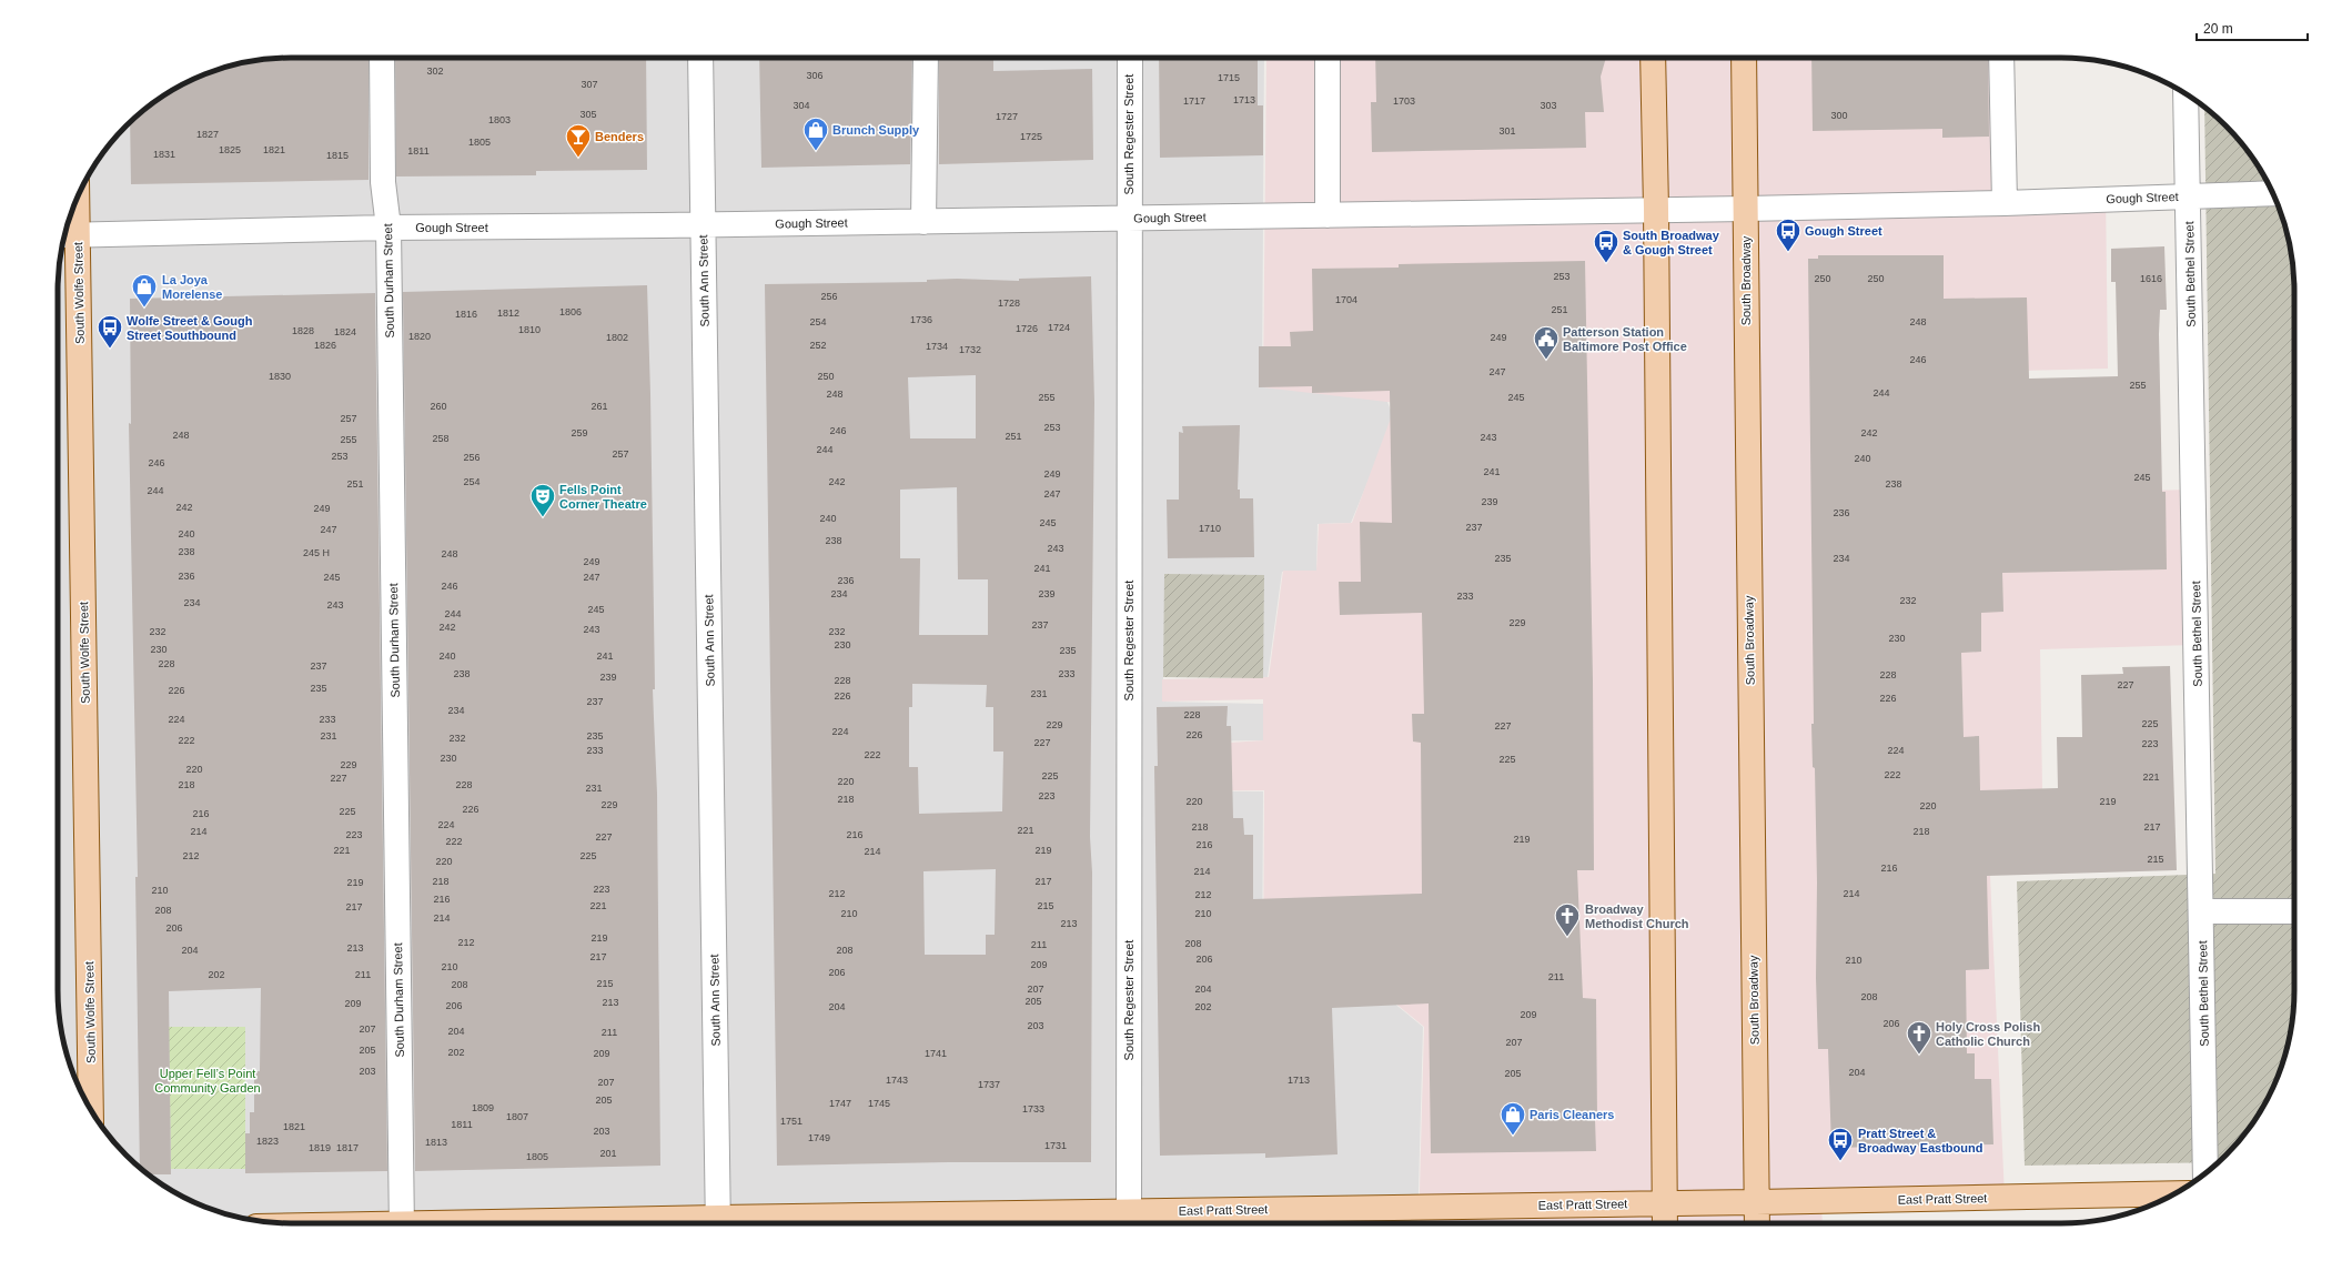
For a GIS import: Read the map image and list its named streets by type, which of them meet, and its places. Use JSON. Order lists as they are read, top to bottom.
{
  "streets": {
    "main road": ["South Broadway", "South Wolfe Street", "East Pratt Street"],
    "street": [
      "South Regester Street",
      "Gough Street",
      "South Bethel Street",
      "South Durham Street",
      "South Ann Street"
    ]
  },
  "crossings": [
    ["South Regester Street", "Gough Street"],
    ["South Regester Street", "East Pratt Street"],
    ["Gough Street", "South Bethel Street"],
    ["Gough Street", "South Durham Street"],
    ["Gough Street", "South Ann Street"],
    ["Gough Street", "South Broadway"],
    ["Gough Street", "South Wolfe Street"],
    ["South Broadway", "East Pratt Street"]
  ],
  "parks": ["Upper Fell’s Point Community Garden"],
  "places": {
    "shop": ["Brunch Supply", "La Joya Morelense", "Paris Cleaners"],
    "bar": ["Benders"],
    "bus stop": [
      "Gough Street",
      "South Broadway & Gough Street",
      "Wolfe Street & Gough Street Southbound",
      "Pratt Street & Broadway Eastbound"
    ],
    "public building": ["Patterson Station Baltimore Post Office"],
    "theatre": ["Fells Point Corner Theatre"],
    "church": ["Broadway Methodist Church", "Holy Cross Polish Catholic Church"]
  },
  "house_numbers": [
    "302",
    "306",
    "1715",
    "307",
    "1713",
    "1717",
    "1703",
    "304",
    "303",
    "305",
    "300",
    "1727",
    "1803",
    "301",
    "1827",
    "1725",
    "1805",
    "1825",
    "1821",
    "1811",
    "1831",
    "1815",
    "253",
    "250",
    "250",
    "1616",
    "256",
    "1704",
    "1728",
    "251",
    "1806",
    "1812",
    "1816",
    "1736",
    "254",
    "248",
    "1724",
    "1726",
    "1810",
    "1828",
    "1824",
    "1820",
    "1802",
    "249",
    "1826",
    "252",
    "1734",
    "1732",
    "246",
    "247",
    "1830",
    "250",
    "255",
    "244",
    "248",
    "255",
    "245",
    "260",
    "261",
    "257",
    "253",
    "246",
    "259",
    "242",
    "248",
    "251",
    "243",
    "258",
    "255",
    "244",
    "257",
    "253",
    "256",
    "240",
    "246",
    "241",
    "249",
    "245",
    "254",
    "242",
    "251",
    "238",
    "244",
    "247",
    "239",
    "242",
    "249",
    "236",
    "240",
    "245",
    "237",
    "1710",
    "247",
    "240",
    "238",
    "243",
    "238",
    "245 H",
    "248",
    "235",
    "234",
    "249",
    "241",
    "236",
    "245",
    "247",
    "236",
    "246",
    "234",
    "239",
    "233",
    "232",
    "234",
    "243",
    "245",
    "244",
    "229",
    "237",
    "242",
    "243",
    "232",
    "232",
    "230",
    "230",
    "230",
    "235",
    "240",
    "241",
    "228",
    "237",
    "238",
    "233",
    "228",
    "239",
    "228",
    "227",
    "235",
    "226",
    "231",
    "226",
    "226",
    "237",
    "234",
    "228",
    "224",
    "233",
    "225",
    "229",
    "227",
    "224",
    "226",
    "231",
    "235",
    "232",
    "222",
    "227",
    "223",
    "233",
    "224",
    "222",
    "230",
    "225",
    "229",
    "220",
    "222",
    "225",
    "221",
    "227",
    "220",
    "218",
    "228",
    "231",
    "223",
    "218",
    "220",
    "219",
    "229",
    "220",
    "226",
    "225",
    "216",
    "224",
    "218",
    "217",
    "221",
    "214",
    "218",
    "223",
    "216",
    "227",
    "219",
    "222",
    "216",
    "221",
    "219",
    "214",
    "212",
    "225",
    "215",
    "220",
    "216",
    "214",
    "218",
    "217",
    "219",
    "223",
    "210",
    "212",
    "214",
    "212",
    "216",
    "221",
    "215",
    "217",
    "208",
    "210",
    "210",
    "214",
    "213",
    "206",
    "219",
    "212",
    "208",
    "211",
    "213",
    "204",
    "208",
    "217",
    "206",
    "210",
    "209",
    "210",
    "206",
    "202",
    "211",
    "211",
    "215",
    "208",
    "207",
    "204",
    "208",
    "205",
    "213",
    "209",
    "206",
    "204",
    "202",
    "209",
    "206",
    "203",
    "207",
    "204",
    "211",
    "207",
    "205",
    "202",
    "209",
    "1741",
    "203",
    "204",
    "205",
    "1743",
    "1713",
    "207",
    "1737",
    "205",
    "1747",
    "1745",
    "1809",
    "1733",
    "1807",
    "1751",
    "1811",
    "1821",
    "203",
    "1749",
    "1823",
    "1813",
    "1731",
    "1819",
    "1817",
    "201",
    "1805"
  ],
  "scale_bar": "20 m"
}
